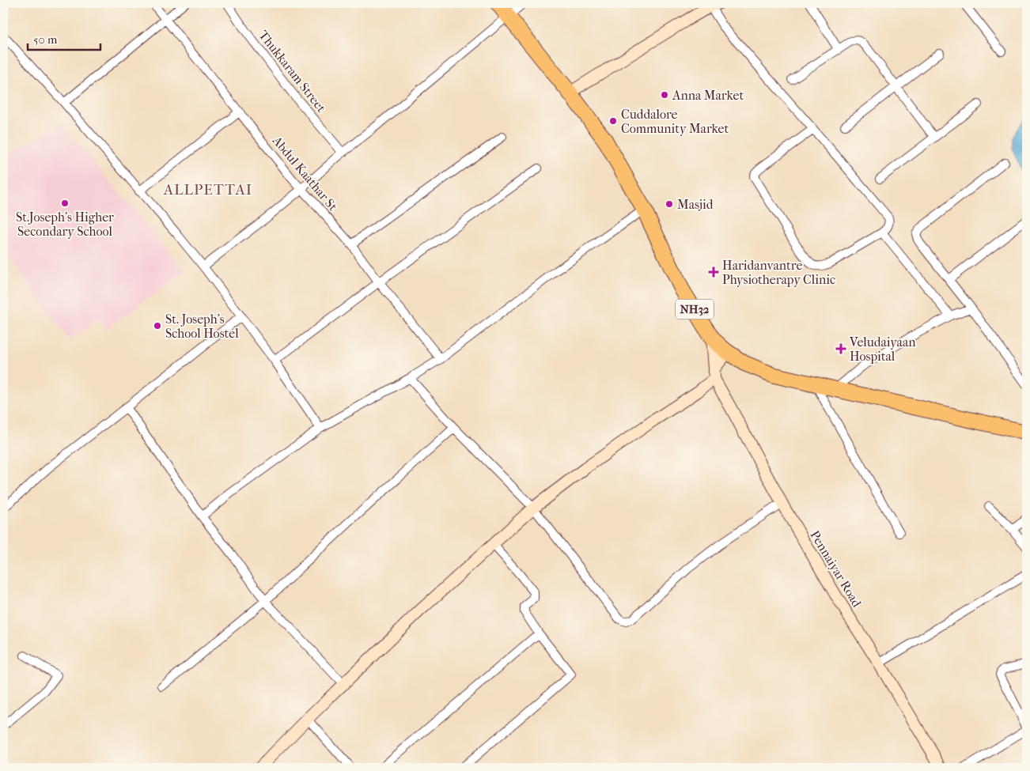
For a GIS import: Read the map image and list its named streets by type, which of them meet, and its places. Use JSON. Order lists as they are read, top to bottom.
{
  "streets": {
    "highway": ["NH32"],
    "street": ["Thukkaram Street", "Abdul Kaathar St", "Pennaiyar Road"]
  },
  "districts": ["ALLPETTAI"],
  "places": {
    "other": [
      "Anna Market",
      "Cuddalore Community Market",
      "St.Joseph's Higher Secondary School",
      "Masjid",
      "St. Joseph's School Hostel"
    ],
    "health": ["Haridanvantre Physiotherapy Clinic", "Veludaiyaan Hospital"]
  },
  "scale_bar": "50 m"
}
